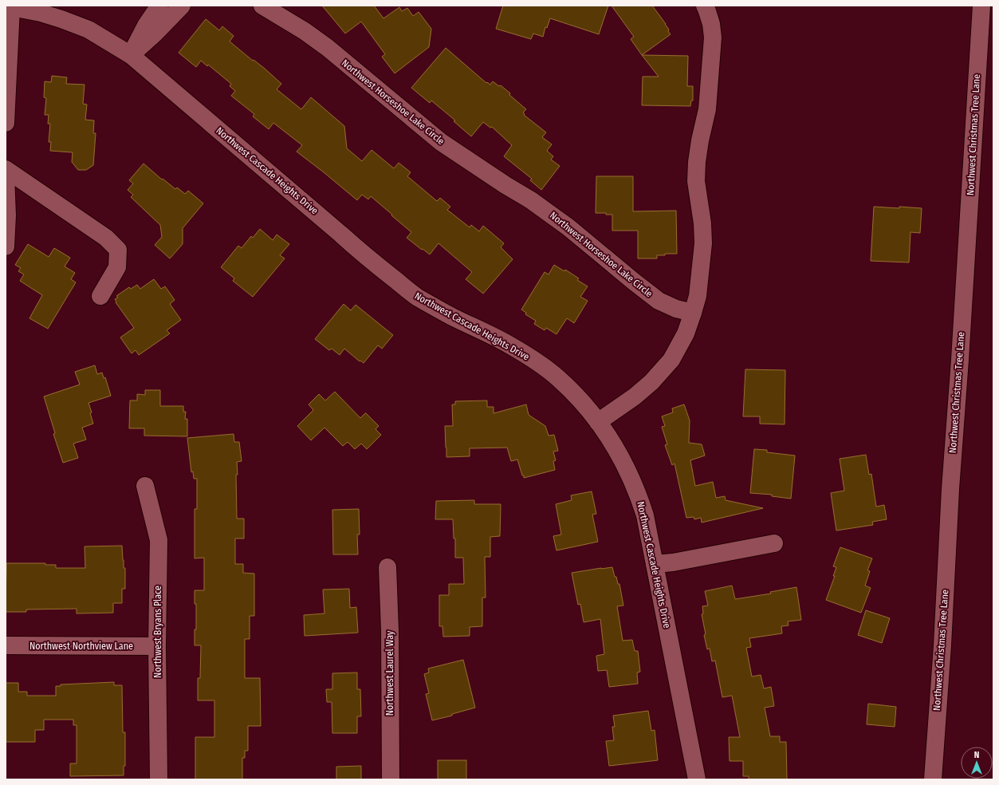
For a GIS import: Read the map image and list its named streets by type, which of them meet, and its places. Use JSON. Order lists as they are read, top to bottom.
{
  "streets": {
    "street": [
      "Northwest Horseshoe Lake Circle",
      "Northwest Christmas Tree Lane",
      "Northwest Cascade Heights Drive",
      "Northwest Bryans Place",
      "Northwest Northview Lane",
      "Northwest Laurel Way"
    ]
  },
  "crossings": [
    ["Northwest Bryans Place", "Northwest Northview Lane"]
  ],
  "north": "top"
}
